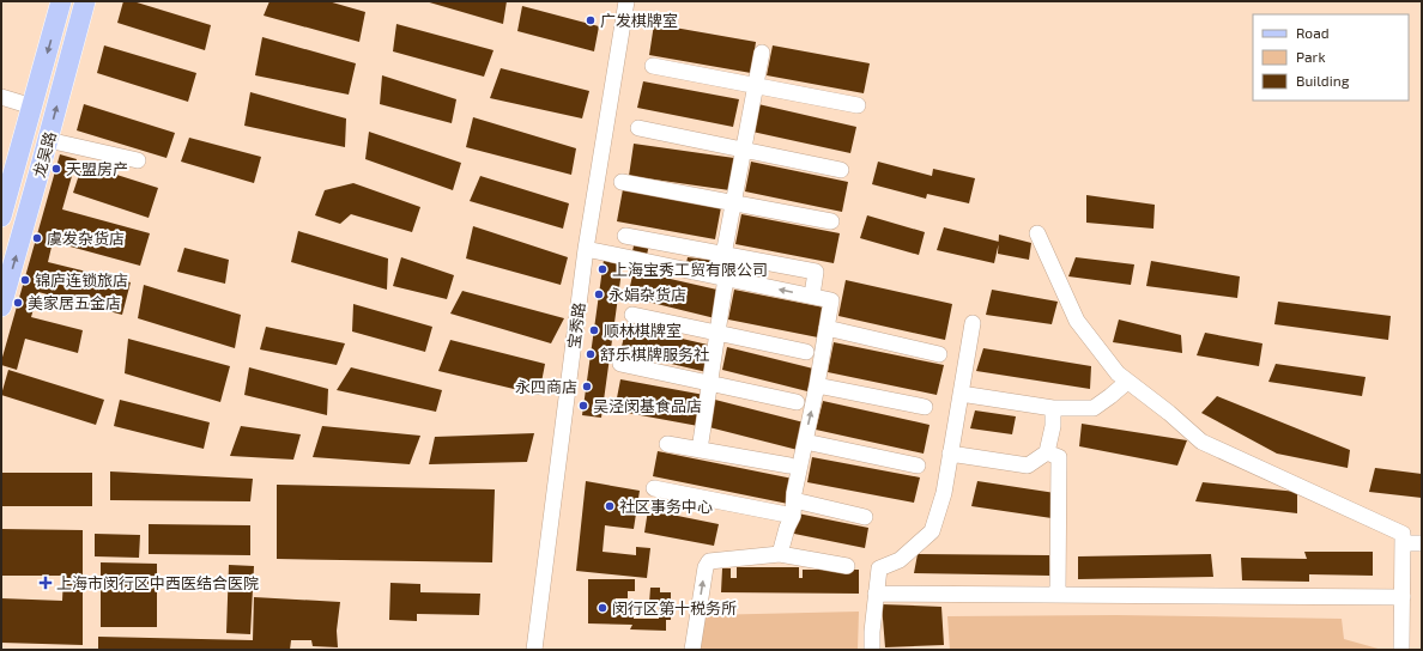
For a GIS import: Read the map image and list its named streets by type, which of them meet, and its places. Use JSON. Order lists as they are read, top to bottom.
{
  "streets": {
    "main road": ["龙吴路"],
    "street": ["宝秀路"]
  },
  "places": {
    "other": [
      "广发棋牌室",
      "天盟房产",
      "虞发杂货店",
      "上海宝秀工贸有限公司",
      "锦庐连锁旅店",
      "永娟杂货店",
      "美家居五金店",
      "顺林棋牌室",
      "舒乐棋牌服务社",
      "永四商店",
      "吴泾闵基食品店",
      "社区事务中心",
      "闵行区第十税务所"
    ],
    "health": ["上海市闵行区中西医结合医院"]
  },
  "legend": ["Road", "Park", "Building"]
}
